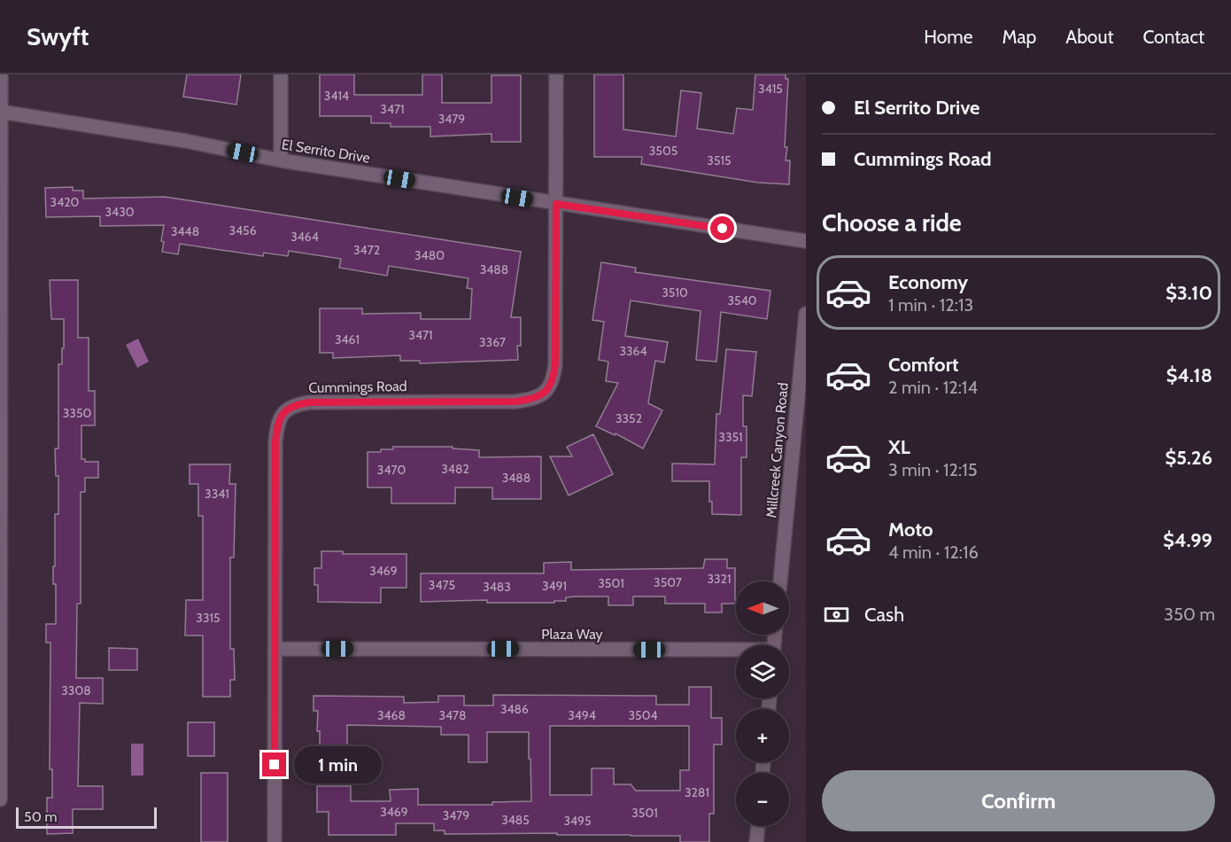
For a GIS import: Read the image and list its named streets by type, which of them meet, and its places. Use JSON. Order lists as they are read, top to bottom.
{
  "streets": {
    "street": [
      "El Serrito Drive",
      "Cummings Road",
      "Millcreek Canyon Road",
      "Plaza Way"
    ]
  },
  "crossings": [
    ["El Serrito Drive", "Cummings Road"],
    ["Cummings Road", "Plaza Way"]
  ],
  "house_numbers": [
    "3415",
    "3414",
    "3471",
    "3479",
    "3505",
    "3515",
    "3420",
    "3430",
    "3456",
    "3448",
    "3464",
    "3472",
    "3480",
    "3488",
    "3510",
    "3540",
    "3471",
    "3461",
    "3367",
    "3364",
    "3350",
    "3352",
    "3351",
    "3482",
    "3470",
    "3488",
    "3341",
    "3469",
    "3321",
    "3507",
    "3501",
    "3475",
    "3491",
    "3483",
    "3315",
    "3308",
    "3486",
    "3468",
    "3478",
    "3494",
    "3504",
    "3281",
    "3469",
    "3501",
    "3479",
    "3485",
    "3495"
  ],
  "scale_bar": "50 m",
  "north": "left",
  "page": {
    "header": "Swyft",
    "nav": [
      "Home",
      "Map",
      "About",
      "Contact"
    ],
    "banner": ["El Serrito Drive", "Cummings Road"],
    "heading": "Choose a ride",
    "list": [
      {
        "name": "Economy",
        "note": "1 min · 12:13",
        "value": "$3.10"
      },
      {
        "name": "Comfort",
        "note": "2 min · 12:14",
        "value": "$4.18"
      },
      {
        "name": "XL",
        "note": "3 min · 12:15",
        "value": "$5.26"
      },
      {
        "name": "Moto",
        "note": "4 min · 12:16",
        "value": "$4.99"
      }
    ],
    "map_buttons": ["+", "−"],
    "pay": ["Cash", "350 m"],
    "bubble": "1 min",
    "buttons": "Confirm",
    "scale": "50 m"
  }
}
